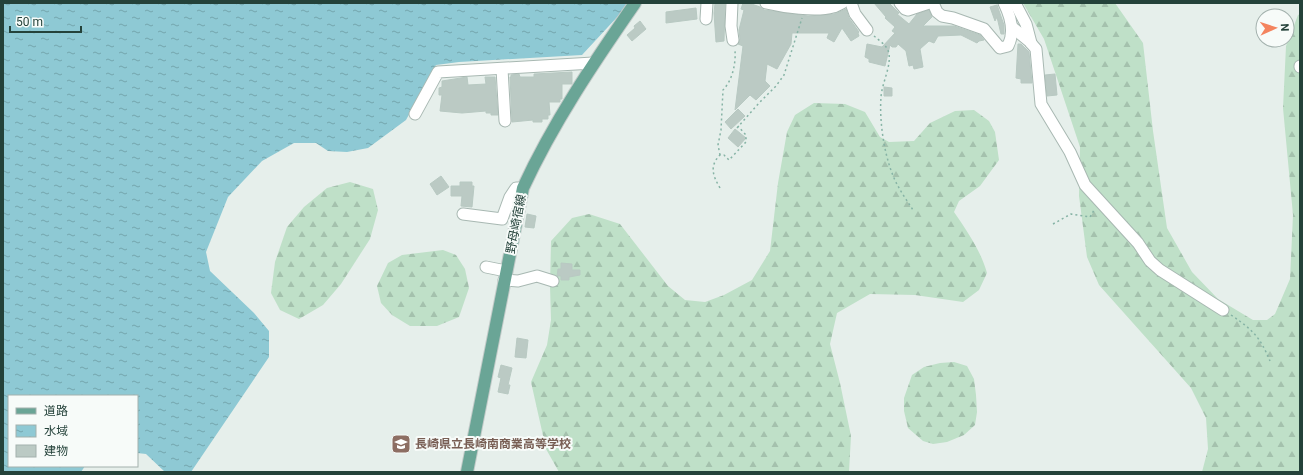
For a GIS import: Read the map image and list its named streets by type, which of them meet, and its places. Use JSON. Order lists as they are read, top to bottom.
{
  "streets": {
    "main road": ["野母崎宿線"]
  },
  "places": {
    "school or university": ["長崎県立長崎南商業高等学校"]
  },
  "legend": ["道路", "水域", "建物"],
  "scale_bar": "50 m",
  "north": "right"
}
